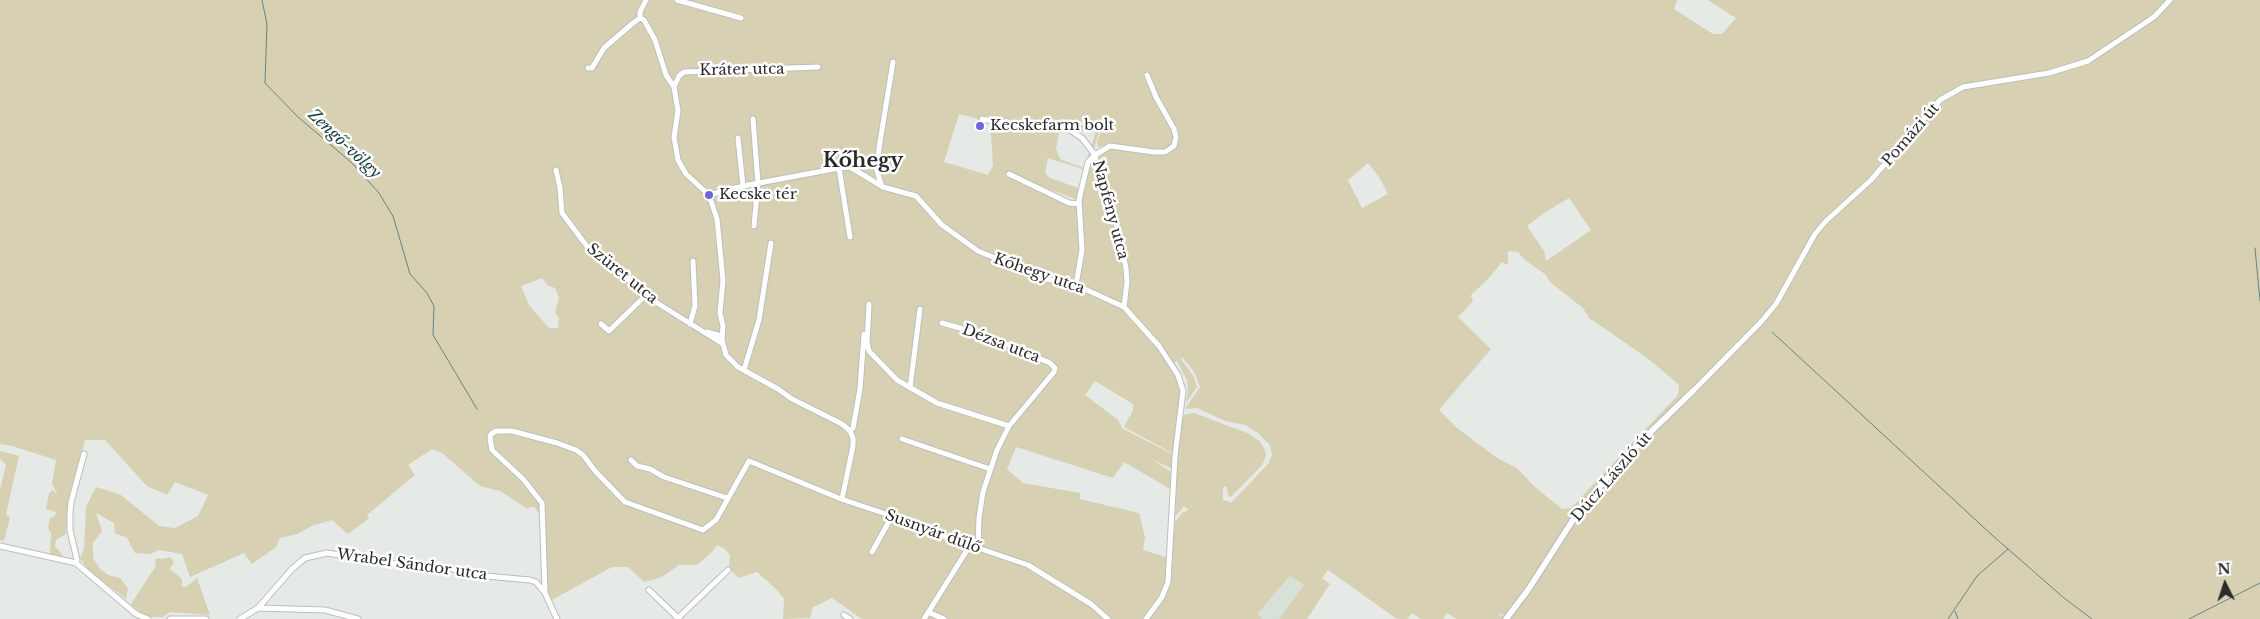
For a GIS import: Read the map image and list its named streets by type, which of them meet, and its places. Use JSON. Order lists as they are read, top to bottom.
{
  "streets": {
    "street": [
      "Kráter utca",
      "Pomázi út",
      "Napfény utca",
      "Szüret utca",
      "Kőhegy utca",
      "Dézsa utca",
      "Dúcz László út",
      "Susnyár dűlő",
      "Wrabel Sándor utca"
    ]
  },
  "crossings": [
    ["Pomázi út", "Dúcz László út"],
    ["Napfény utca", "Kőhegy utca"],
    ["Szüret utca", "Kőhegy utca"]
  ],
  "districts": ["Kőhegy"],
  "water": ["Zengő-völgy"],
  "places": ["Kecskefarm bolt", "Kecske tér"],
  "north": "top"
}
